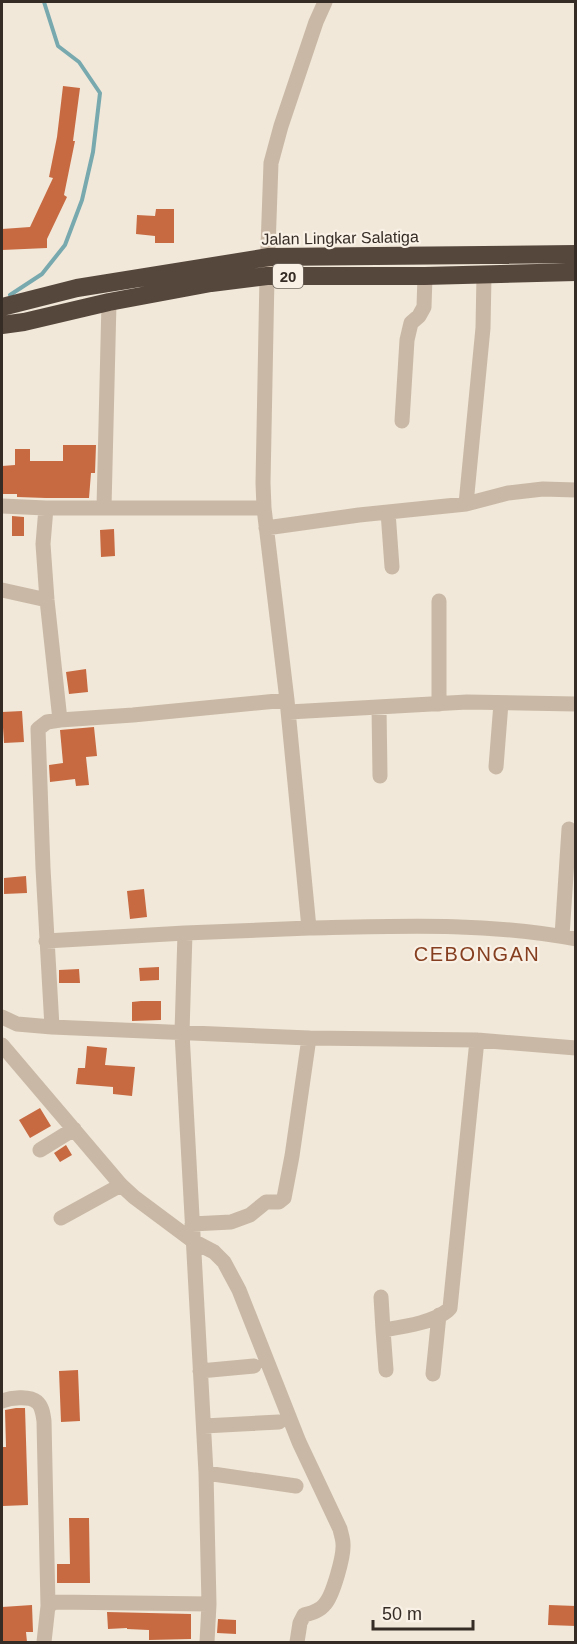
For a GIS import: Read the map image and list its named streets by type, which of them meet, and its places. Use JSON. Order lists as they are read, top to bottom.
{
  "streets": {
    "highway": ["Jalan Lingkar Salatiga", "20"]
  },
  "districts": ["CEBONGAN"],
  "scale_bar": "50 m"
}
